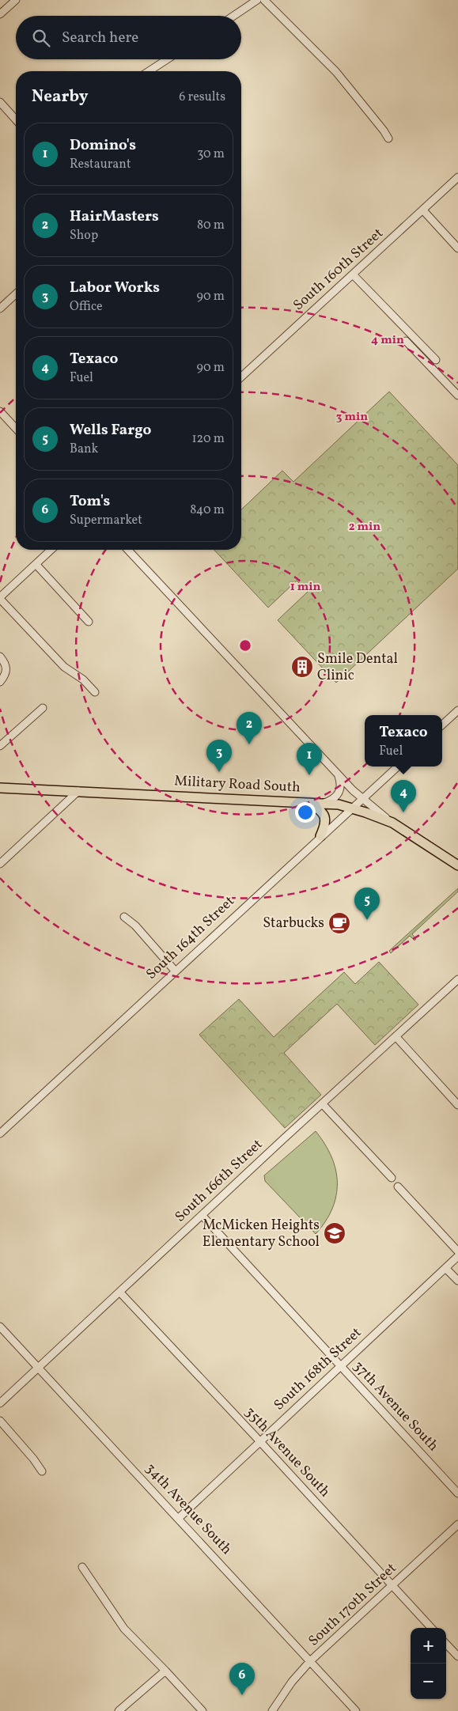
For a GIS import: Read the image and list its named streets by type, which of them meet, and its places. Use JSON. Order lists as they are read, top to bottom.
{
  "streets": {
    "main road": ["Military Road South"],
    "street": [
      "South 160th Street",
      "South 164th Street",
      "South 166th Street",
      "South 168th Street",
      "37th Avenue South",
      "35th Avenue South",
      "34th Avenue South",
      "South 170th Street"
    ]
  },
  "crossings": [
    ["Military Road South", "South 164th Street"],
    ["South 166th Street", "37th Avenue South"],
    ["South 166th Street", "35th Avenue South"],
    ["South 166th Street", "34th Avenue South"],
    ["South 168th Street", "37th Avenue South"],
    ["South 168th Street", "35th Avenue South"],
    ["South 168th Street", "34th Avenue South"],
    ["35th Avenue South", "South 170th Street"],
    ["34th Avenue South", "South 170th Street"]
  ],
  "places": {
    "building": ["Smile Dental Clinic"],
    "cafe": ["Starbucks"],
    "school or university": ["McMicken Heights Elementary School"]
  },
  "page": {
    "search": "Search here",
    "heading": ["Nearby", "6 results"],
    "list": [
      {
        "mark": "1",
        "name": "Domino's",
        "note": "Restaurant",
        "value": "30 m"
      },
      {
        "mark": "2",
        "name": "HairMasters",
        "note": "Shop",
        "value": "80 m"
      },
      {
        "mark": "3",
        "name": "Labor Works",
        "note": "Office",
        "value": "90 m"
      },
      {
        "mark": "4",
        "name": "Texaco",
        "note": "Fuel",
        "value": "90 m"
      },
      {
        "mark": "5",
        "name": "Wells Fargo",
        "note": "Bank",
        "value": "120 m"
      },
      {
        "mark": "6",
        "name": "Tom's",
        "note": "Supermarket",
        "value": "840 m"
      }
    ],
    "pins": [
      "2",
      "3",
      "1",
      "4",
      "5",
      "6"
    ],
    "popup": ["Texaco", "Fuel"],
    "map_buttons": ["+", "−"]
  },
  "rings": [
    "4 min",
    "3 min",
    "2 min",
    "1 min"
  ]
}
